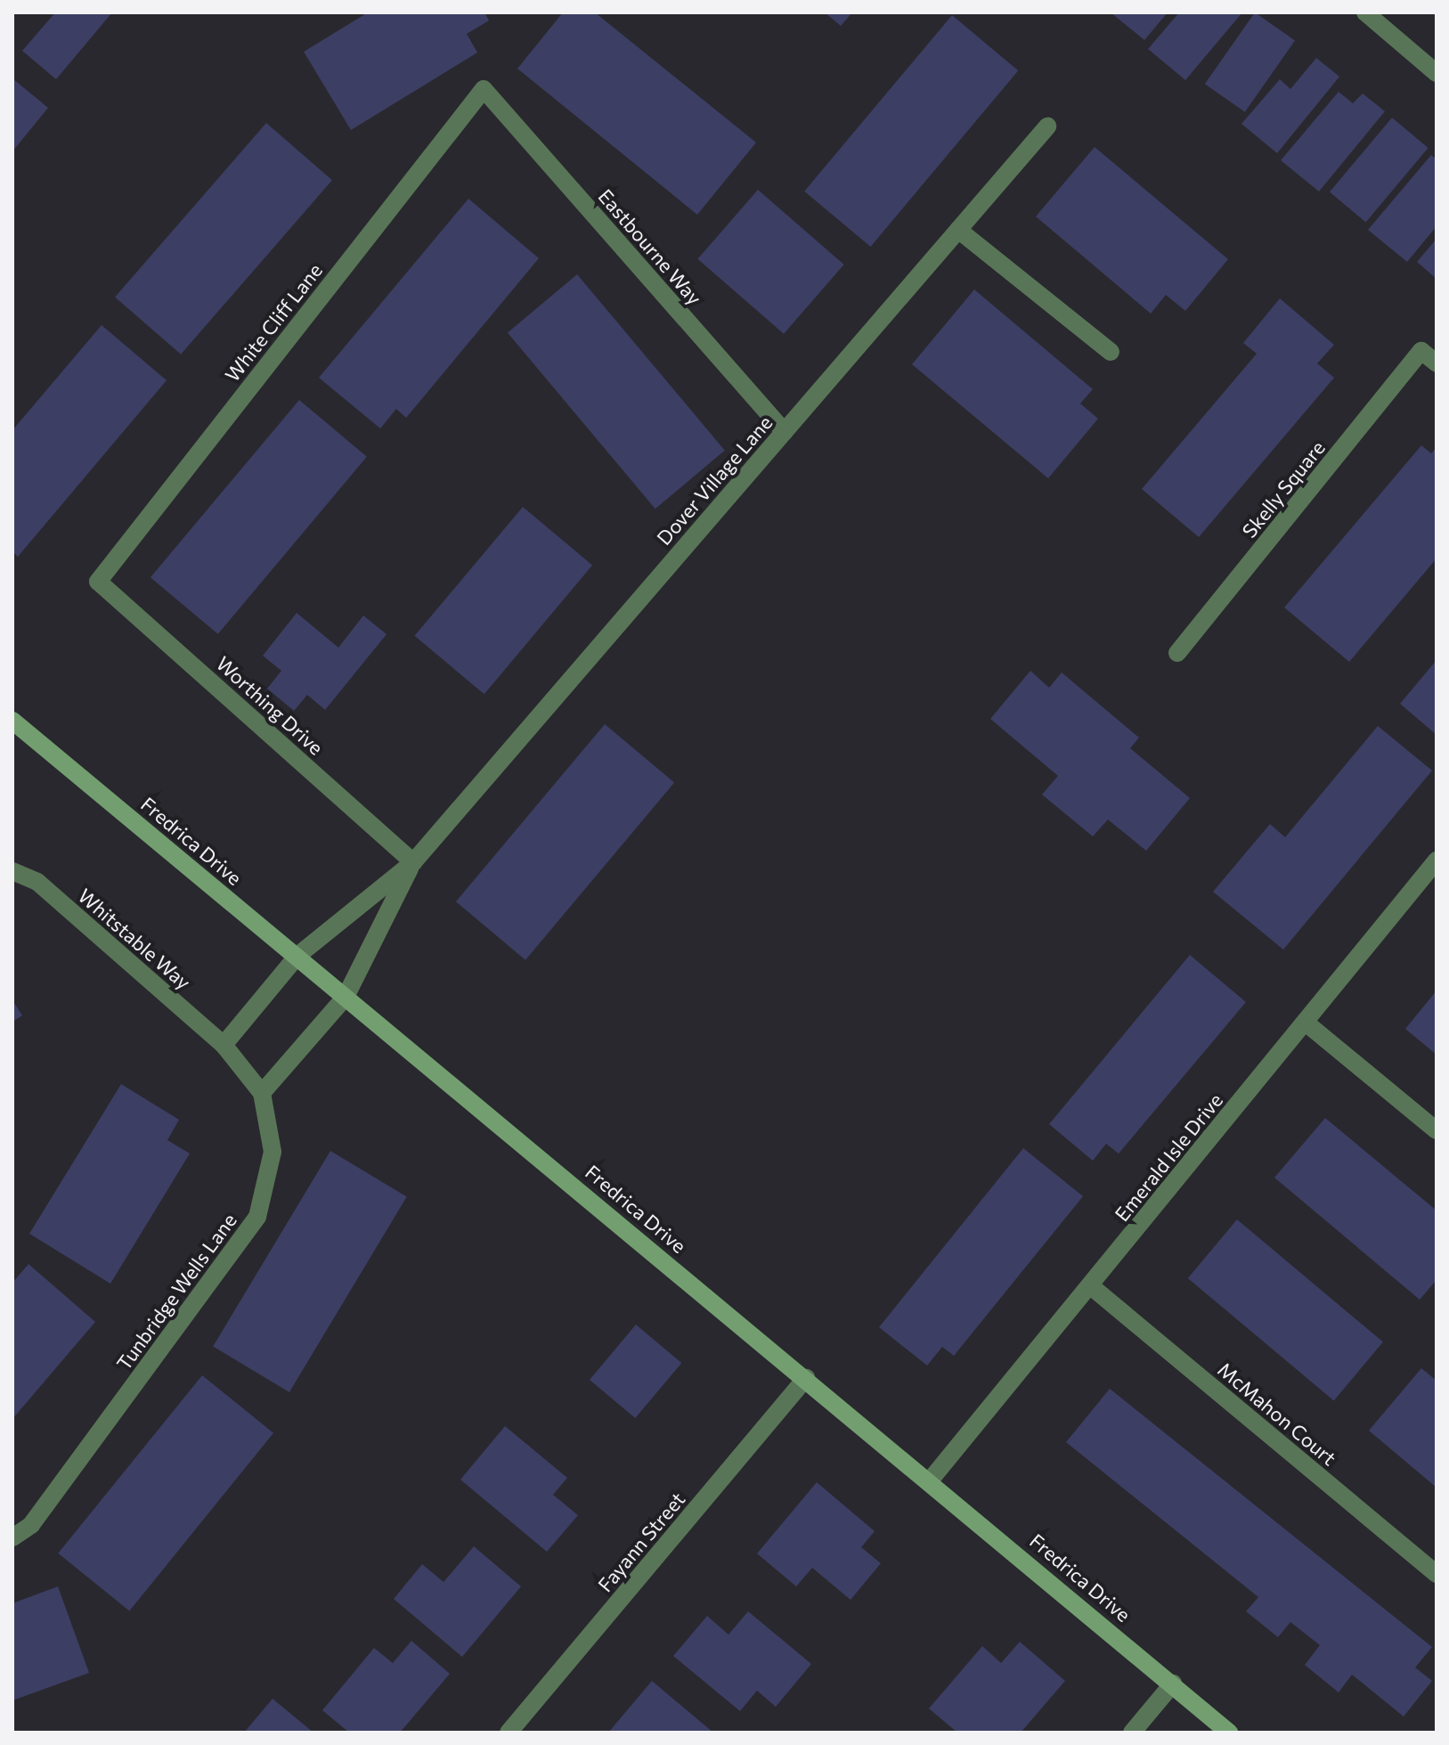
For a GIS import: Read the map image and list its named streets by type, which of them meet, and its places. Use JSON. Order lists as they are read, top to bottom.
{
  "streets": {
    "street": [
      "Eastbourne Way",
      "White Cliff Lane",
      "Dover Village Lane",
      "Skelly Square",
      "Worthing Drive",
      "Fredrica Drive",
      "Whitstable Way",
      "Emerald Isle Drive",
      "Tunbridge Wells Lane",
      "McMahon Court",
      "Fayann Street"
    ]
  },
  "crossings": [
    ["Eastbourne Way", "White Cliff Lane"],
    ["Eastbourne Way", "Dover Village Lane"],
    ["White Cliff Lane", "Worthing Drive"],
    ["Dover Village Lane", "Worthing Drive"],
    ["Dover Village Lane", "Fredrica Drive"],
    ["Dover Village Lane", "Whitstable Way"],
    ["Dover Village Lane", "Tunbridge Wells Lane"],
    ["Fredrica Drive", "Emerald Isle Drive"],
    ["Fredrica Drive", "Fayann Street"],
    ["Whitstable Way", "Tunbridge Wells Lane"],
    ["Emerald Isle Drive", "McMahon Court"]
  ]
}
